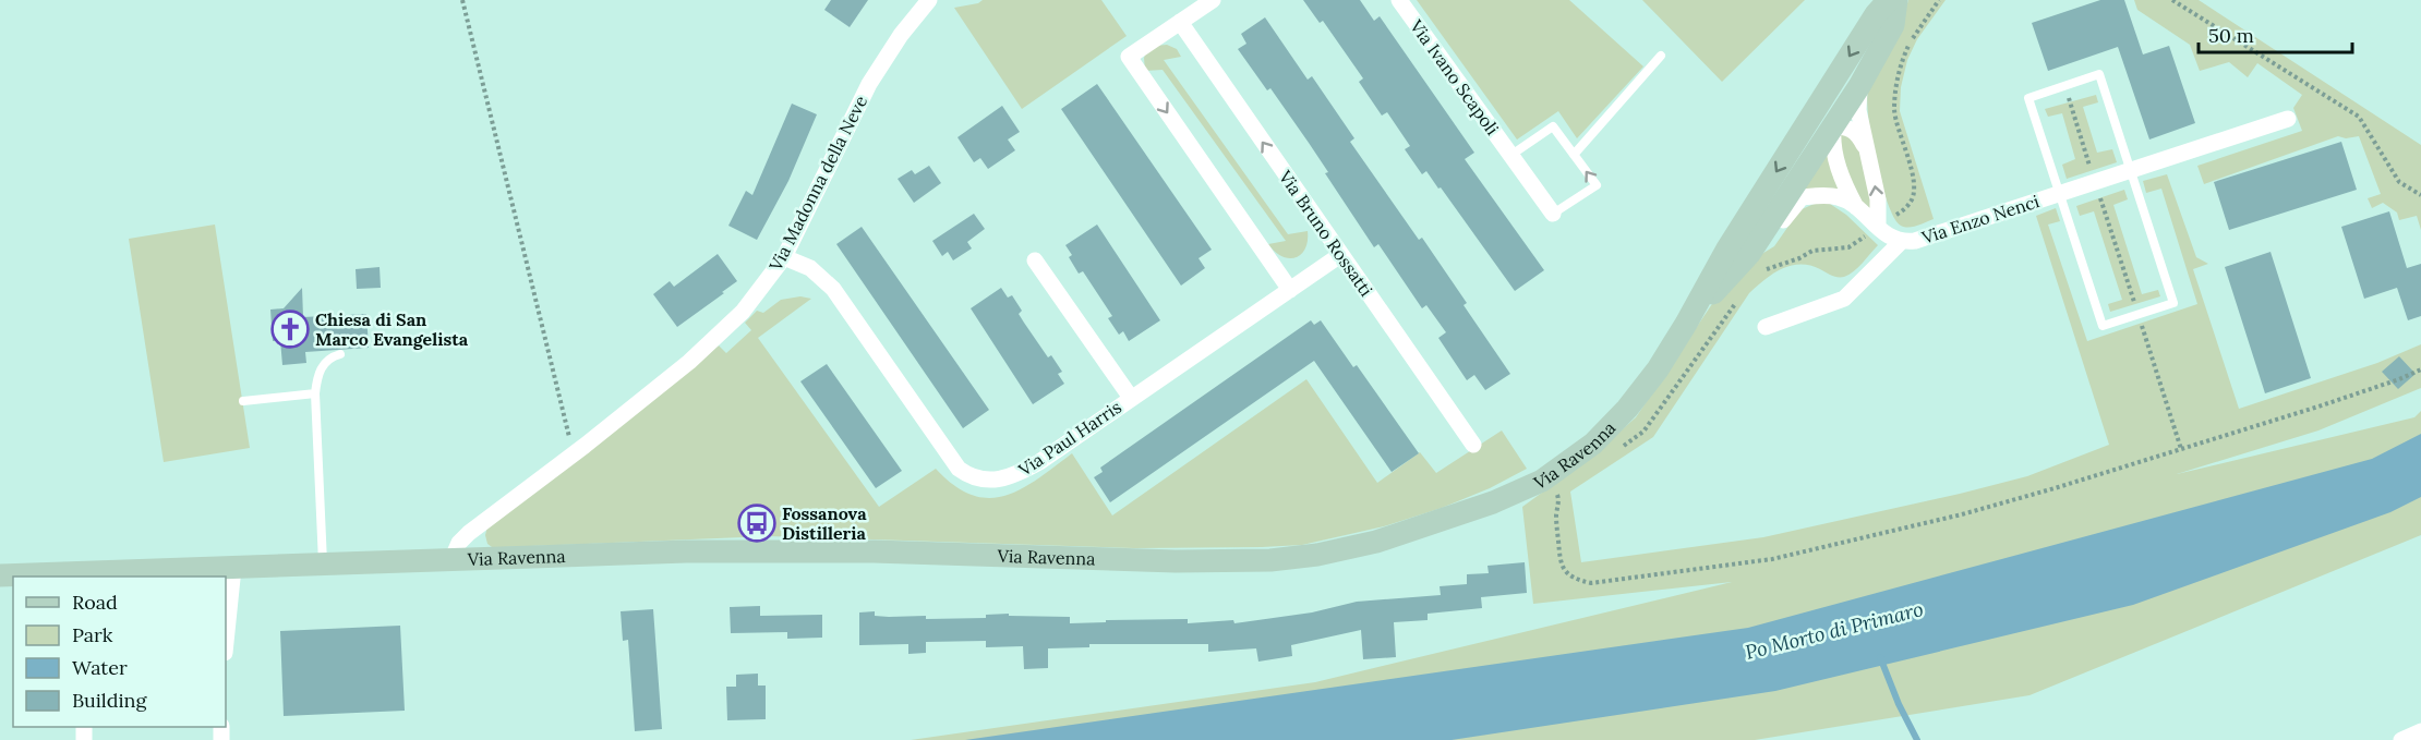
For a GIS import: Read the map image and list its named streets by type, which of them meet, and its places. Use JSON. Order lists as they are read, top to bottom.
{
  "streets": {
    "main road": ["Via Ravenna"],
    "street": [
      "Via Ivano Scapoli",
      "Via Madonna della Neve",
      "Via Enzo Nenci",
      "Via Bruno Rossatti",
      "Via Paul Harris"
    ]
  },
  "crossings": [
    ["Via Madonna della Neve", "Via Paul Harris"],
    ["Via Madonna della Neve", "Via Ravenna"],
    ["Via Enzo Nenci", "Via Ravenna"],
    ["Via Bruno Rossatti", "Via Paul Harris"]
  ],
  "one_way": ["Via Bruno Rossatti"],
  "water": ["Po Morto di Primaro"],
  "places": {
    "church": ["Chiesa di San Marco Evangelista"],
    "bus stop": ["Fossanova Distilleria"]
  },
  "legend": [
    "Road",
    "Park",
    "Water",
    "Building"
  ],
  "scale_bar": "50 m"
}
